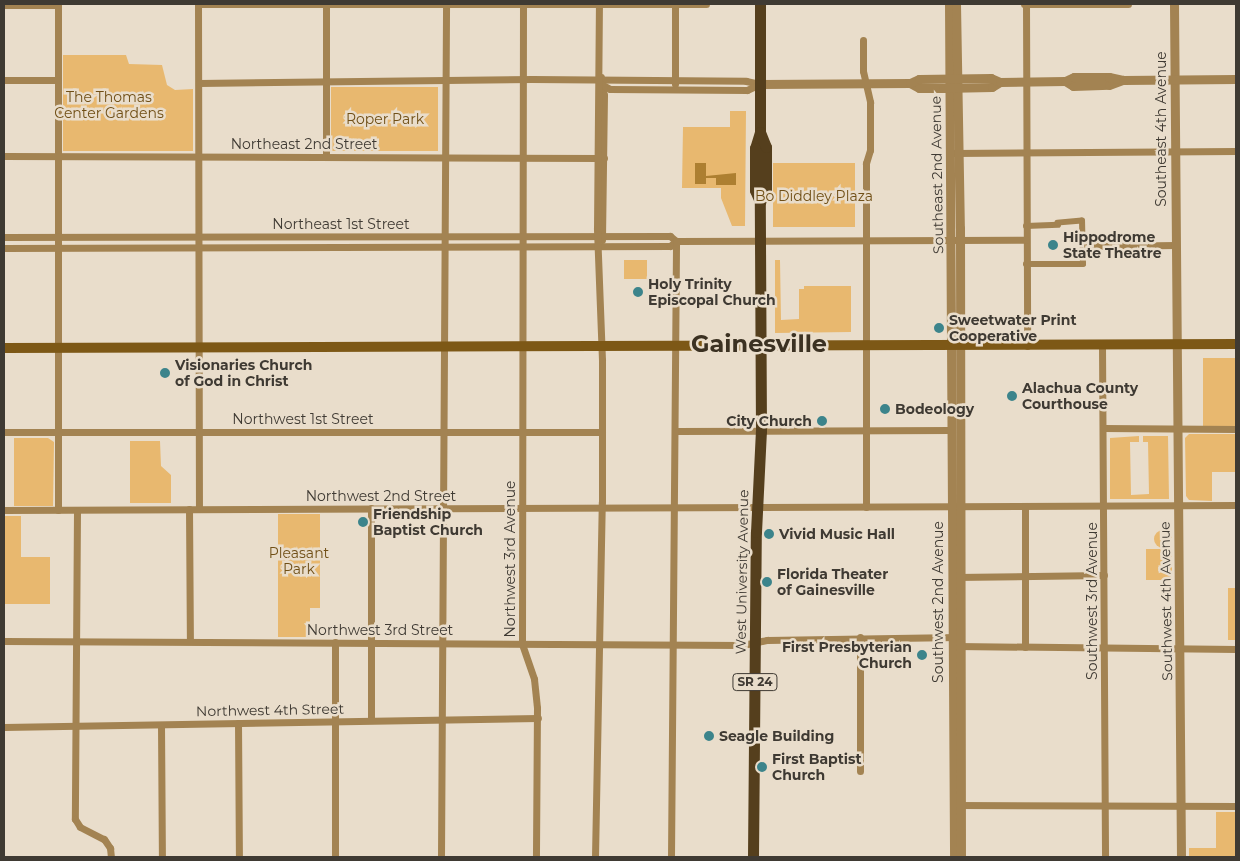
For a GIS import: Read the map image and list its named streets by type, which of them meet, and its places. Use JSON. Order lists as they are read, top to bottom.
{
  "streets": {
    "main road": ["West University Avenue", "SR 24"],
    "street": [
      "Southeast 4th Avenue",
      "Northeast 2nd Street",
      "Southeast 2nd Avenue",
      "Northeast 1st Street",
      "Northwest 1st Street",
      "Northwest 2nd Street",
      "Northwest 3rd Avenue",
      "Southwest 3rd Avenue",
      "Southwest 4th Avenue",
      "Southwest 2nd Avenue",
      "Northwest 3rd Street",
      "Northwest 4th Street"
    ]
  },
  "crossings": [
    ["Southeast 4th Avenue", "Southwest 4th Avenue"],
    ["Northeast 2nd Street", "Northwest 3rd Avenue"],
    ["Southeast 2nd Avenue", "Northeast 1st Street"],
    ["Southeast 2nd Avenue", "Southwest 2nd Avenue"],
    ["Northeast 1st Street", "Northwest 3rd Avenue"],
    ["Northeast 1st Street", "West University Avenue"],
    ["Northwest 1st Street", "Northwest 3rd Avenue"],
    ["Northwest 2nd Street", "Northwest 3rd Avenue"],
    ["Northwest 2nd Street", "West University Avenue"],
    ["Northwest 2nd Street", "Southwest 3rd Avenue"],
    ["Northwest 2nd Street", "Southwest 4th Avenue"],
    ["Northwest 2nd Street", "Southwest 2nd Avenue"],
    ["Northwest 3rd Avenue", "Northwest 3rd Street"],
    ["Northwest 3rd Avenue", "Northwest 4th Street"],
    ["West University Avenue", "Northwest 3rd Street"],
    ["Southwest 3rd Avenue", "Northwest 3rd Street"],
    ["Southwest 4th Avenue", "Northwest 3rd Street"],
    ["Southwest 2nd Avenue", "Northwest 3rd Street"]
  ],
  "districts": ["Gainesville"],
  "parks": [
    "The Thomas Center Gardens",
    "Roper Park",
    "Bo Diddley Plaza",
    "Pleasant Park"
  ],
  "places": [
    "Hippodrome State Theatre",
    "Holy Trinity Episcopal Church",
    "Sweetwater Print Cooperative",
    "Visionaries Church of God in Christ",
    "Alachua County Courthouse",
    "Bodeology",
    "City Church",
    "Friendship Baptist Church",
    "Vivid Music Hall",
    "Florida Theater of Gainesville",
    "First Presbyterian Church",
    "Seagle Building",
    "First Baptist Church"
  ]
}
